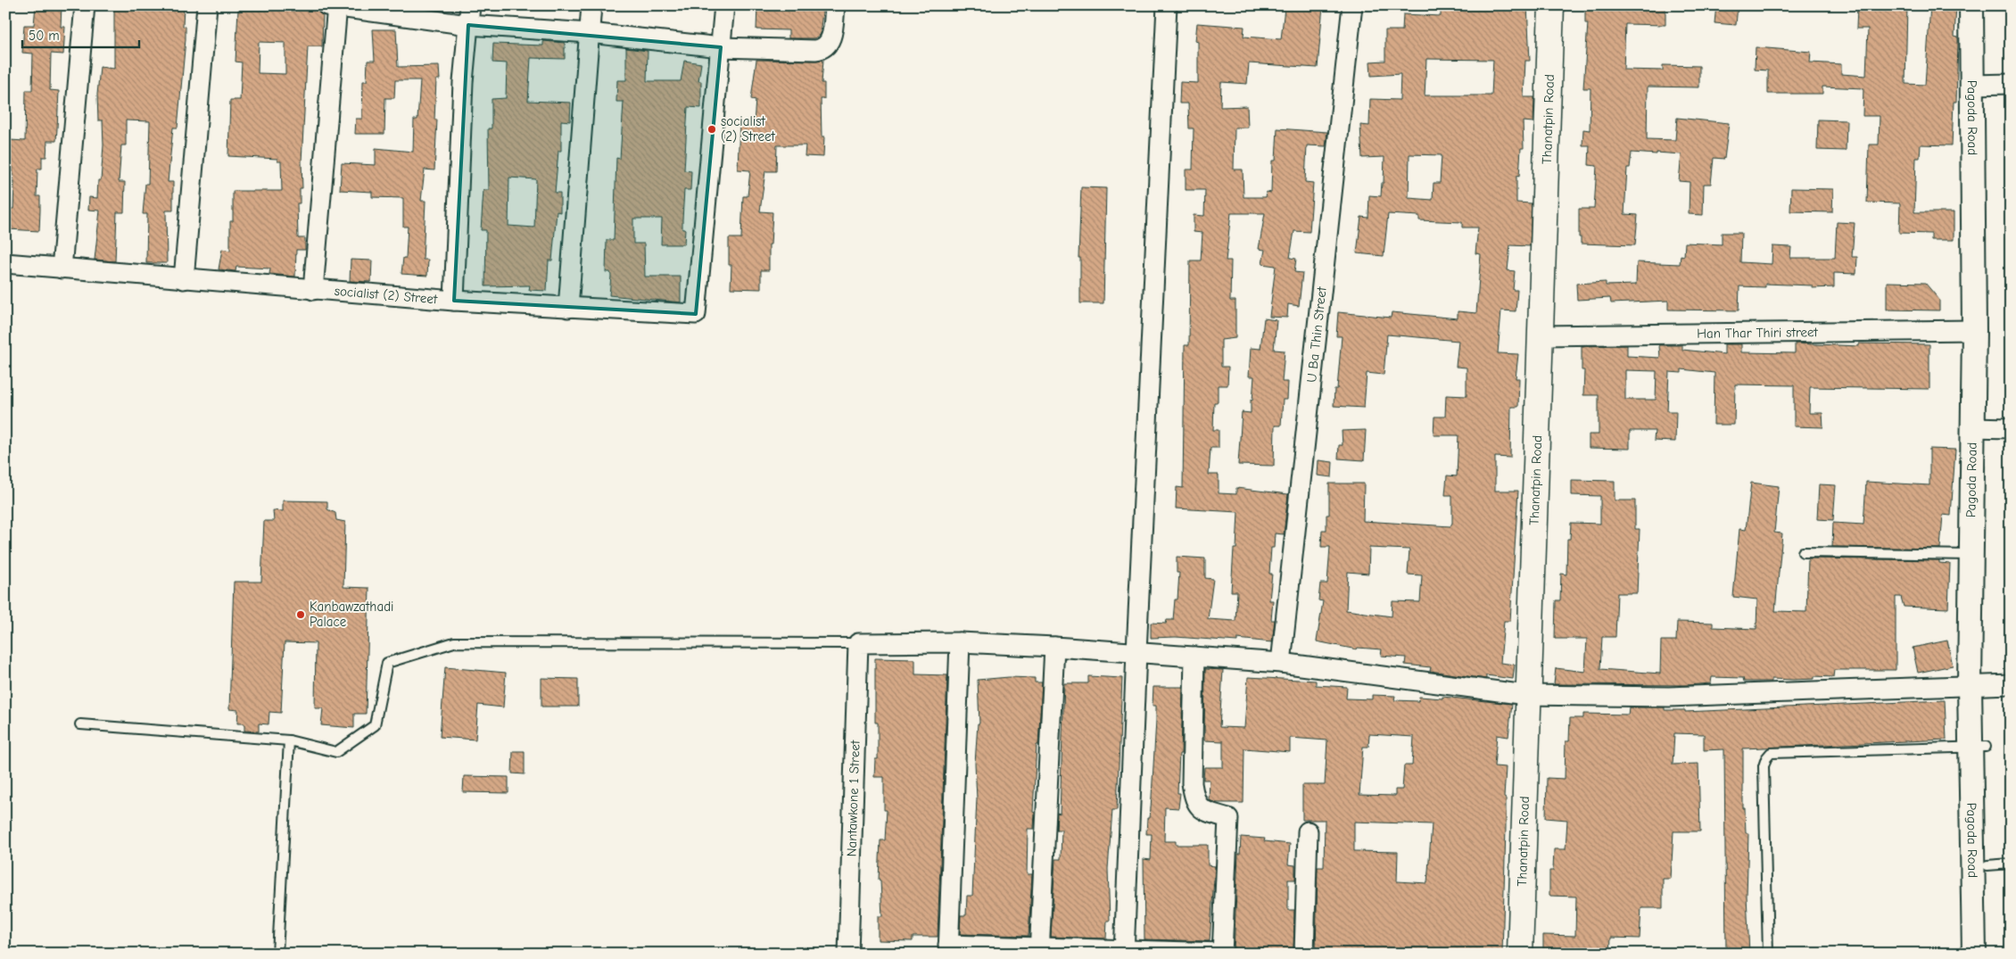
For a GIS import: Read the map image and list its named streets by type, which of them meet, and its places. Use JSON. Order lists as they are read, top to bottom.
{
  "streets": {
    "main road": ["Thanatpin Road"],
    "street": [
      "Pagoda Road",
      "socialist (2) Street",
      "Han Thar Thiri street",
      "U Ba Thin Street",
      "Nantawkone 1 Street"
    ]
  },
  "crossings": [
    ["Thanatpin Road", "Han Thar Thiri street"],
    ["Pagoda Road", "Han Thar Thiri street"]
  ],
  "places": ["socialist (2) Street", "Kanbawzathadi Palace"],
  "scale_bar": "50 m"
}
